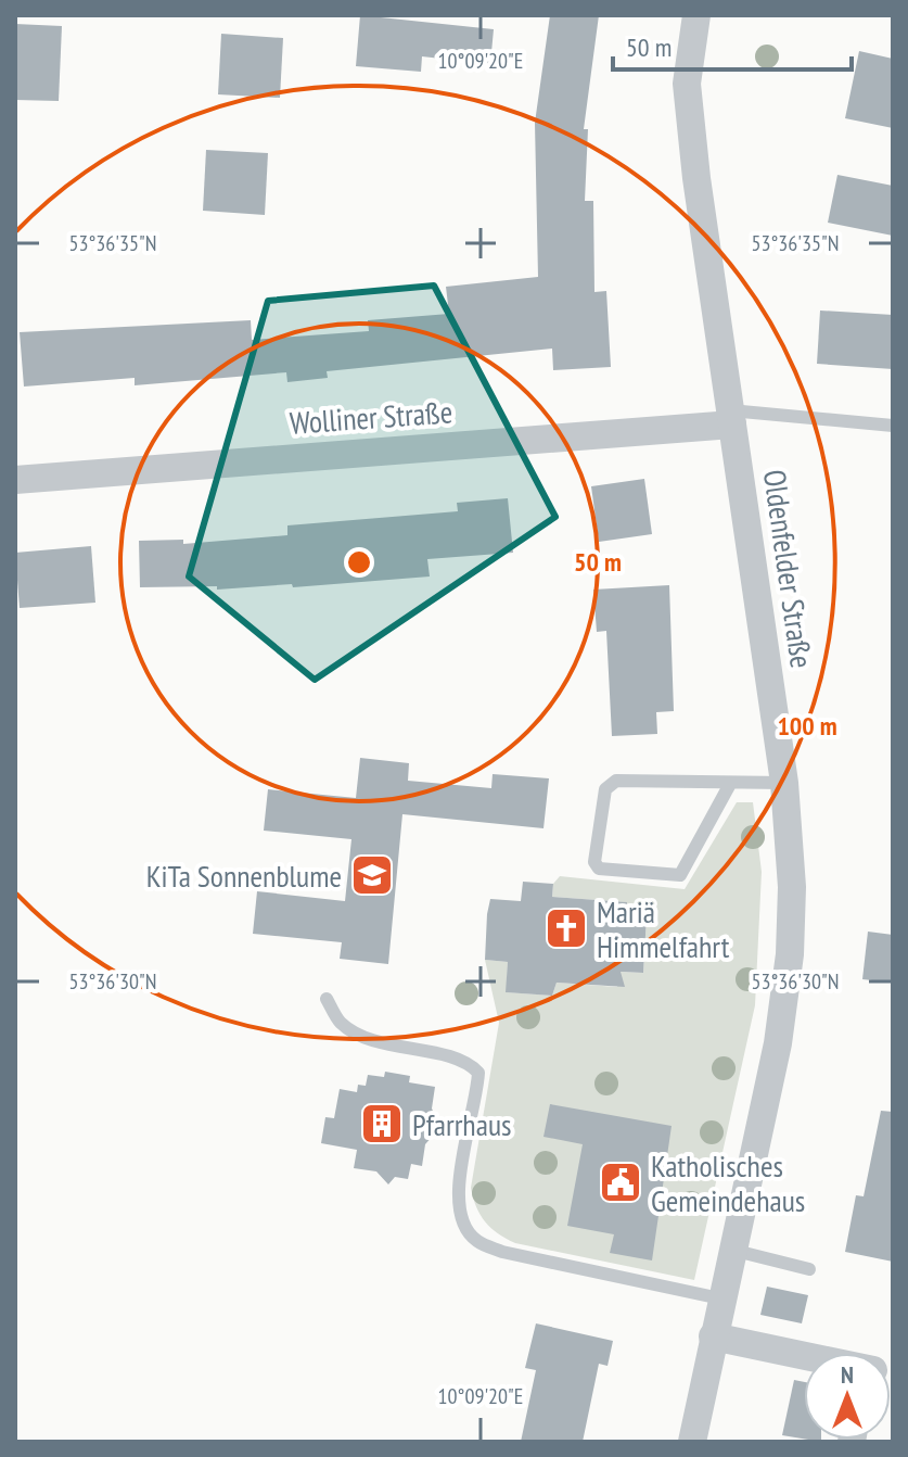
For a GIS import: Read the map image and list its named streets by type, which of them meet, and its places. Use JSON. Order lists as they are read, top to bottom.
{
  "streets": {
    "street": ["Wolliner Straße", "Oldenfelder Straße"]
  },
  "crossings": [
    ["Wolliner Straße", "Oldenfelder Straße"]
  ],
  "places": {
    "school or university": ["KiTa Sonnenblume"],
    "church": ["Mariä Himmelfahrt"],
    "building": ["Pfarrhaus"],
    "public building": ["Katholisches Gemeindehaus"]
  },
  "scale_bar": "50 m",
  "north": "top",
  "coordinates": ["10°09'20\"E", "53°36'35\"N", "53°36'30\"N"],
  "rings": ["50 m", "100 m"]
}
